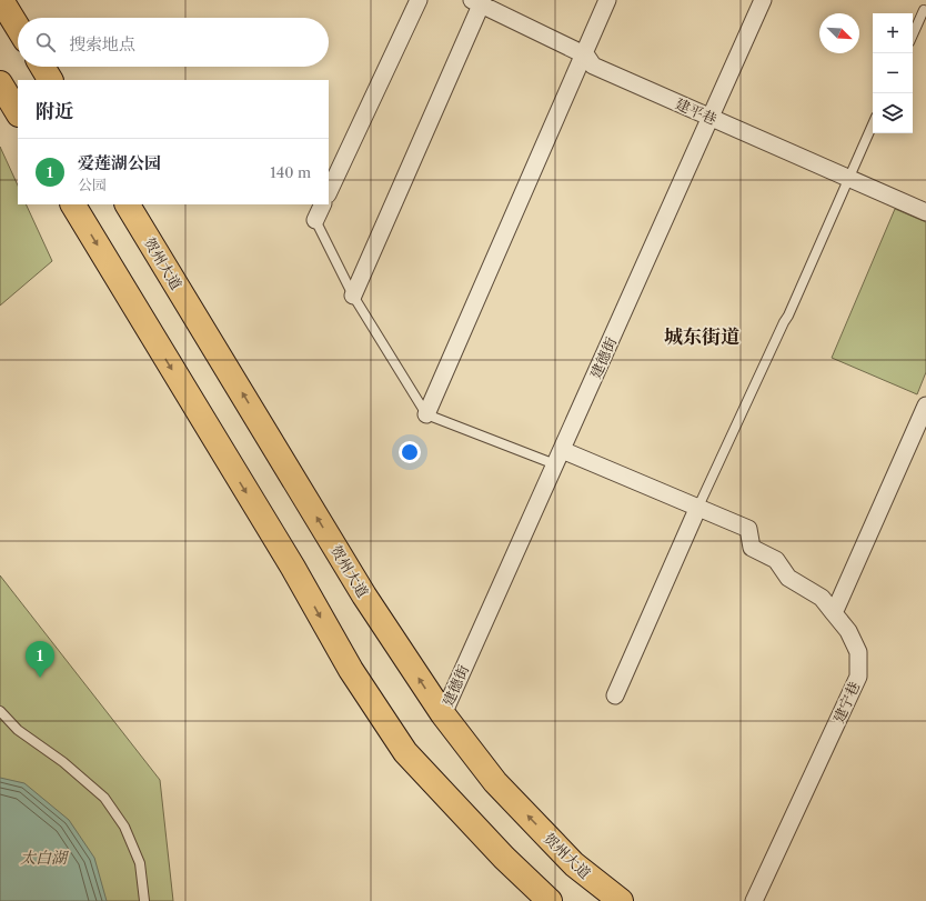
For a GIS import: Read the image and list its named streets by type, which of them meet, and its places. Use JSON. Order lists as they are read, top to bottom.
{
  "streets": {
    "main road": ["贺州大道"],
    "street": ["建平巷", "建德街", "建宁巷"]
  },
  "crossings": [
    ["建平巷", "建德街"],
    ["贺州大道", "建德街"]
  ],
  "districts": ["城东街道"],
  "water": ["太白湖"],
  "north": "bottom right",
  "page": {
    "map_buttons": ["+", "−"],
    "search": "搜索地点",
    "heading": "附近",
    "list": [
      {
        "mark": "1",
        "name": "爱莲湖公园",
        "note": "公园",
        "value": "140 m"
      }
    ],
    "pins": "1"
  }
}
